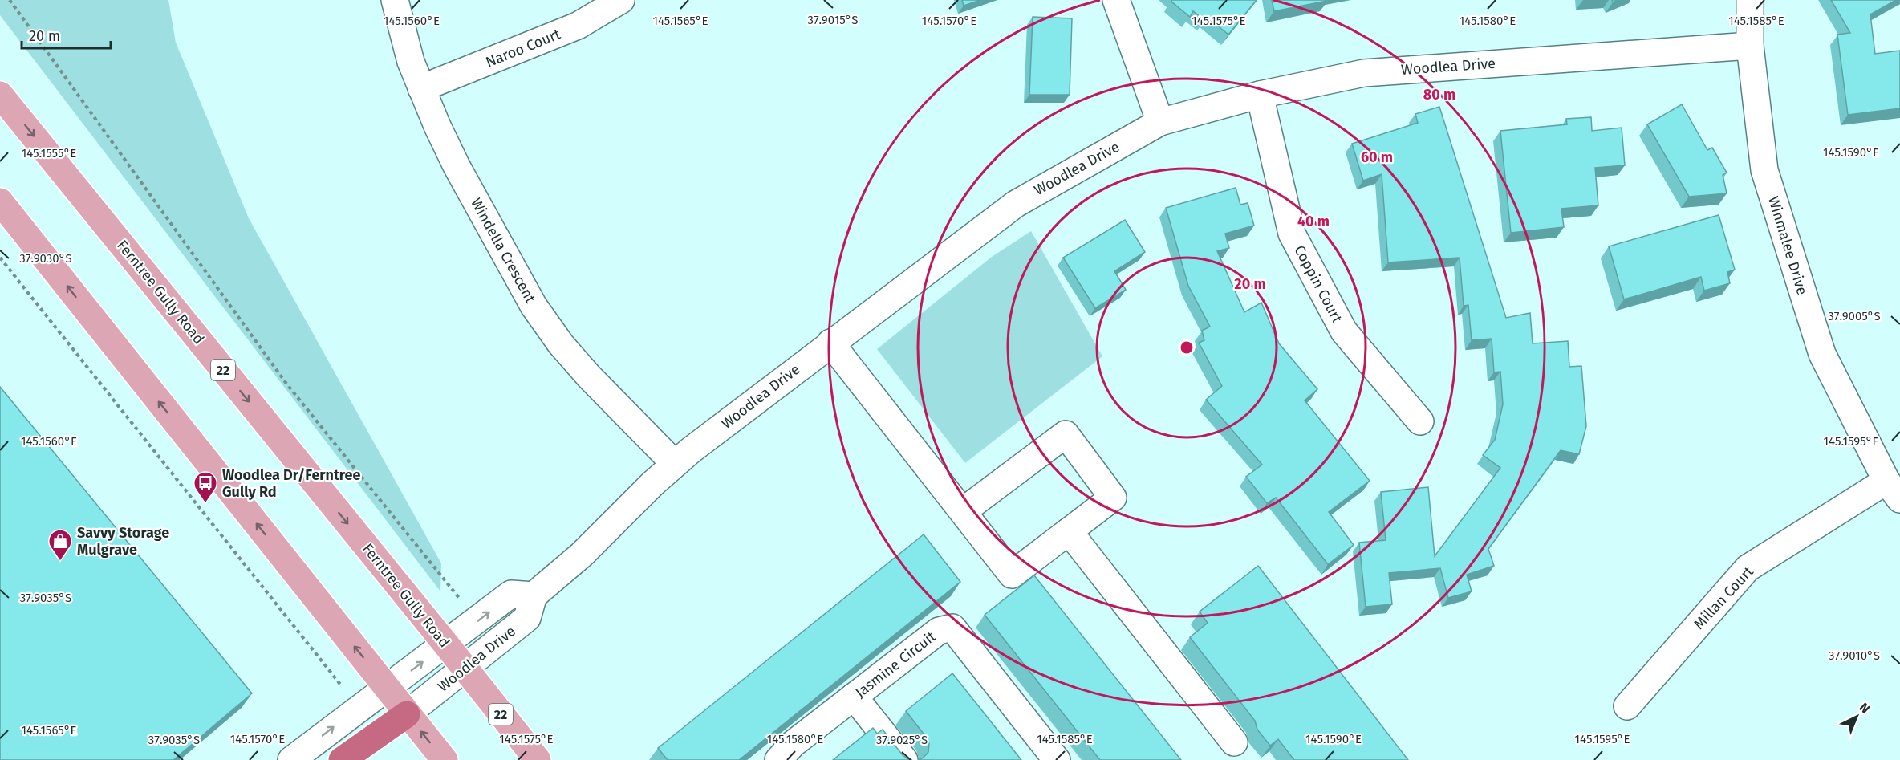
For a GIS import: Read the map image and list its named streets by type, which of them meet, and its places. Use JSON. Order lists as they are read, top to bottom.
{
  "streets": {
    "main road": ["Ferntree Gully Road", "22"],
    "street": [
      "Naroo Court",
      "Woodlea Drive",
      "Winmalee Drive",
      "Windella Crescent",
      "Coppin Court",
      "Millan Court",
      "Jasmine Circuit"
    ]
  },
  "crossings": [
    ["Naroo Court", "Windella Crescent"],
    ["Woodlea Drive", "Winmalee Drive"],
    ["Woodlea Drive", "Windella Crescent"],
    ["Woodlea Drive", "Coppin Court"],
    ["Woodlea Drive", "Ferntree Gully Road"],
    ["Winmalee Drive", "Millan Court"]
  ],
  "places": {
    "bus stop": ["Woodlea Dr/Ferntree Gully Rd"],
    "shop": ["Savvy Storage Mulgrave"]
  },
  "scale_bar": "20 m",
  "north": "top right",
  "coordinates": [
    "37.9015°S",
    "145.1560°E",
    "145.1565°E",
    "145.1570°E",
    "145.1575°E",
    "145.1580°E",
    "145.1585°E",
    "145.1590°E",
    "145.1555°E",
    "37.9030°S",
    "37.9005°S",
    "145.1595°E",
    "37.9035°S",
    "37.9010°S",
    "37.9025°S"
  ],
  "rings": [
    "80 m",
    "60 m",
    "40 m",
    "20 m"
  ]
}
